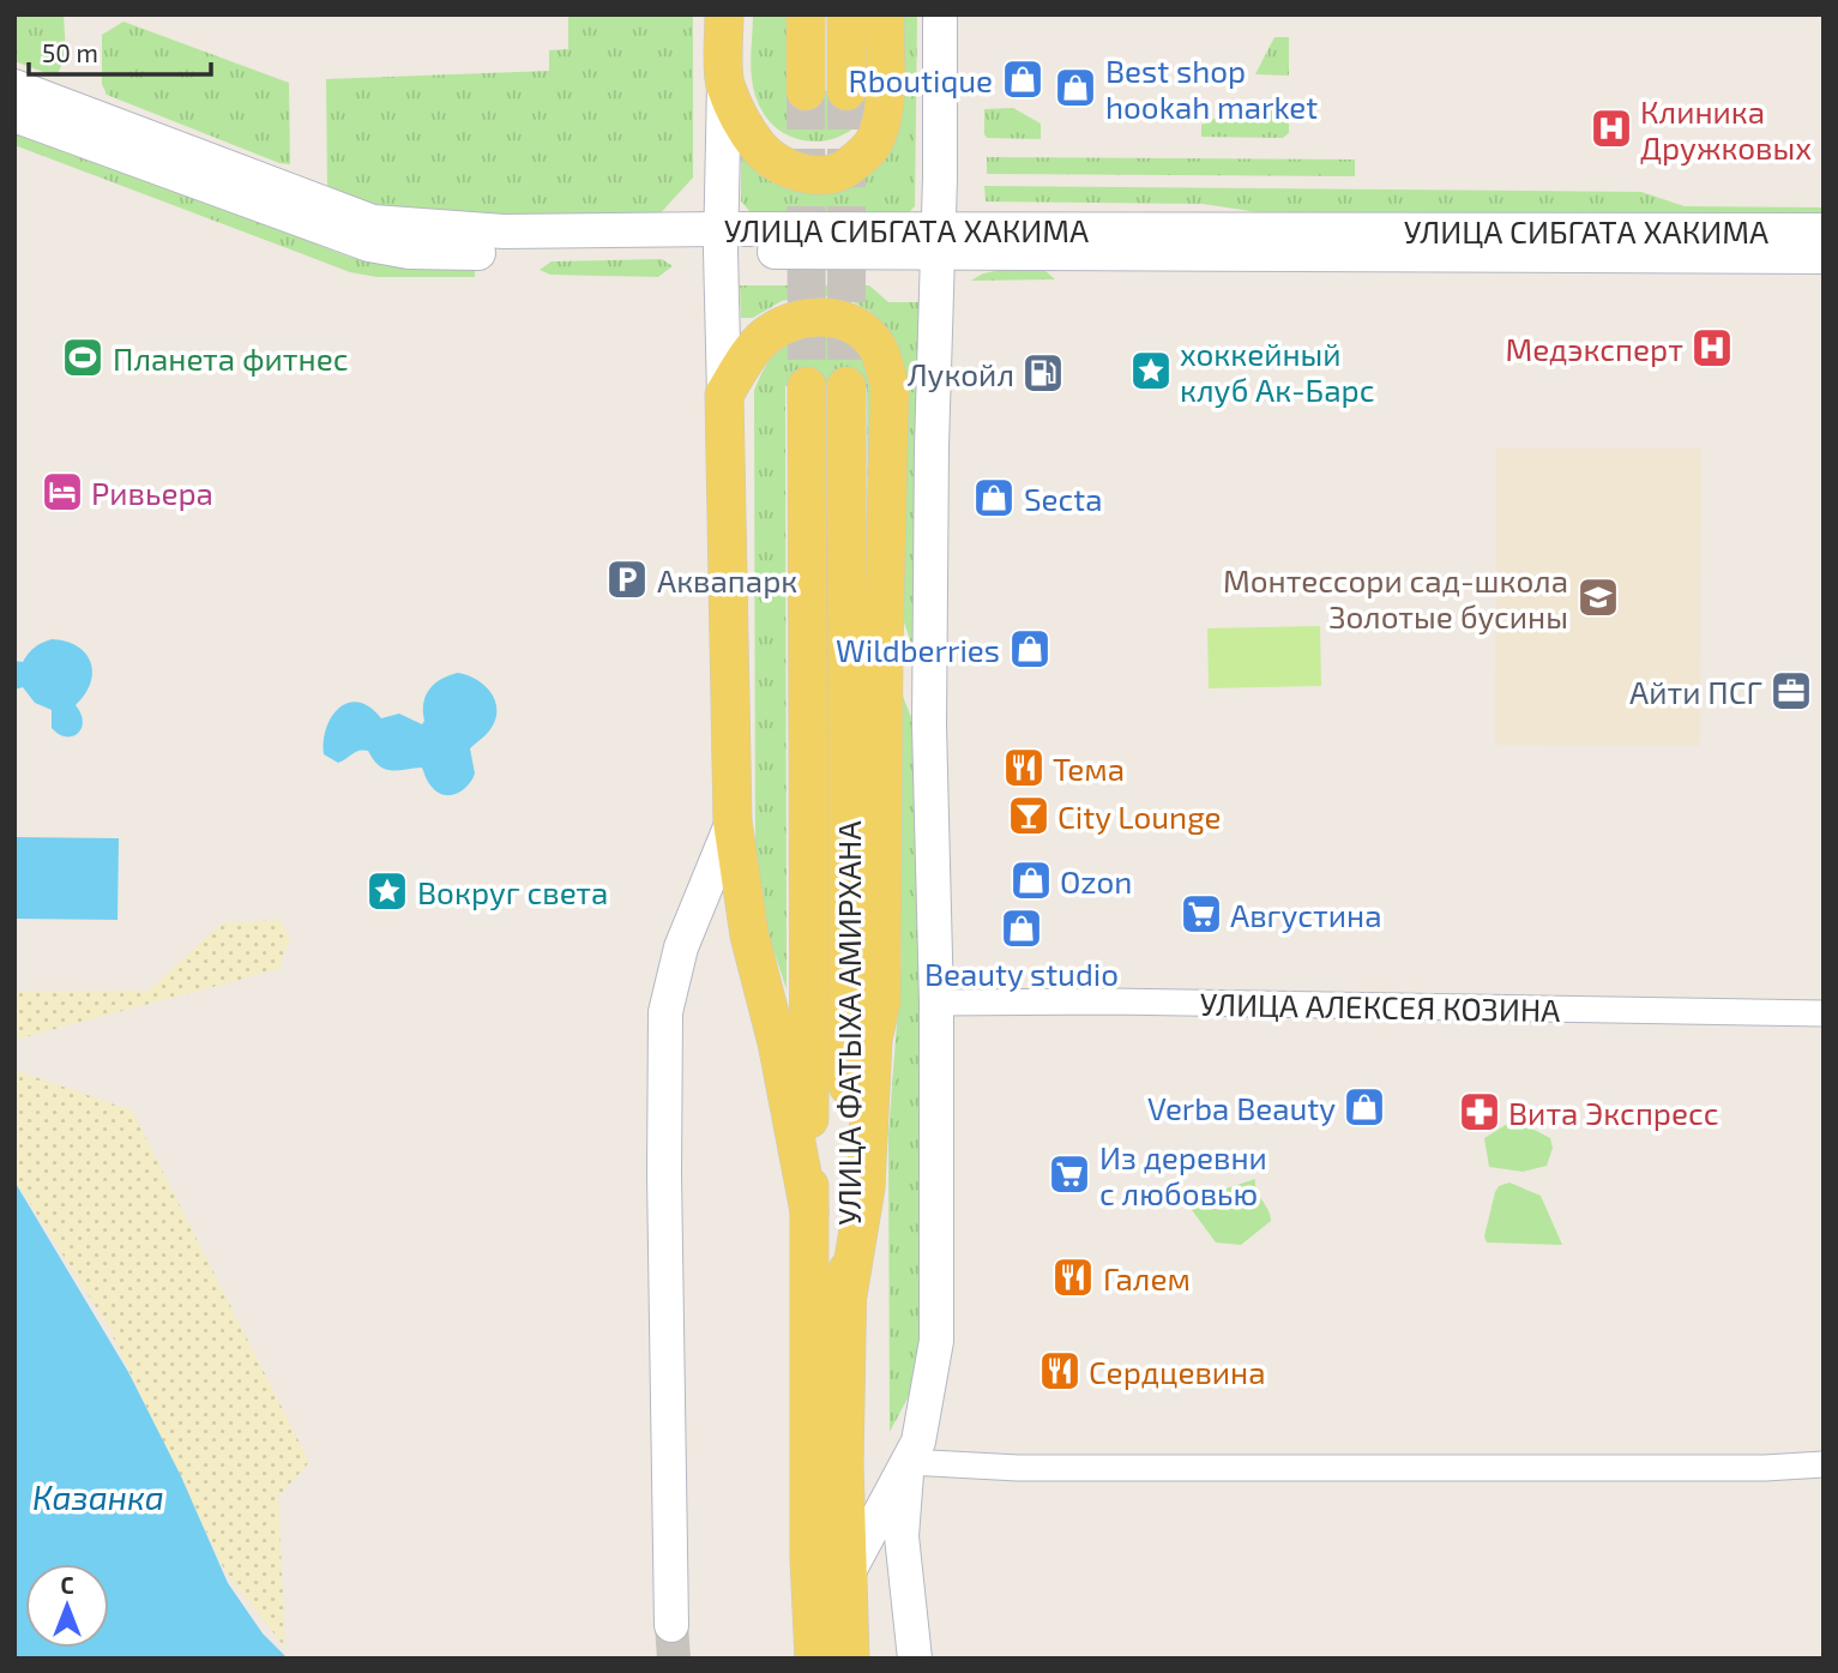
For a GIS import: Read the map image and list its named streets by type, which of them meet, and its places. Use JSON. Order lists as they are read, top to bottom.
{
  "streets": {
    "main road": ["УЛИЦА СИБГАТА ХАКИМА", "УЛИЦА ФАТЫХА АМИРХАНА"],
    "street": ["УЛИЦА АЛЕКСЕЯ КОЗИНА"]
  },
  "water": ["Казанка"],
  "places": {
    "shop": [
      "Rboutique",
      "Best shop hookah market",
      "Secta",
      "Wildberries",
      "Ozon",
      "Beauty studio",
      "Verba Beauty"
    ],
    "hospital": ["Клиника Дружковых", "Медэксперт"],
    "sports": ["Планета фитнес"],
    "place": ["хоккейный клуб Ак-Барс", "Вокруг света"],
    "fuel station": ["Лукойл"],
    "hotel": ["Ривьера"],
    "parking": ["Аквапарк"],
    "school or university": ["Монтессори сад-школа Золотые бусины"],
    "office": ["Айти ПСГ"],
    "restaurant": ["Тема", "Галем", "Сердцевина"],
    "bar": ["City Lounge"],
    "supermarket": ["Августина", "Из деревни с любовью"],
    "pharmacy": ["Вита Экспресс"]
  },
  "scale_bar": "50 m",
  "north": "top"
}
